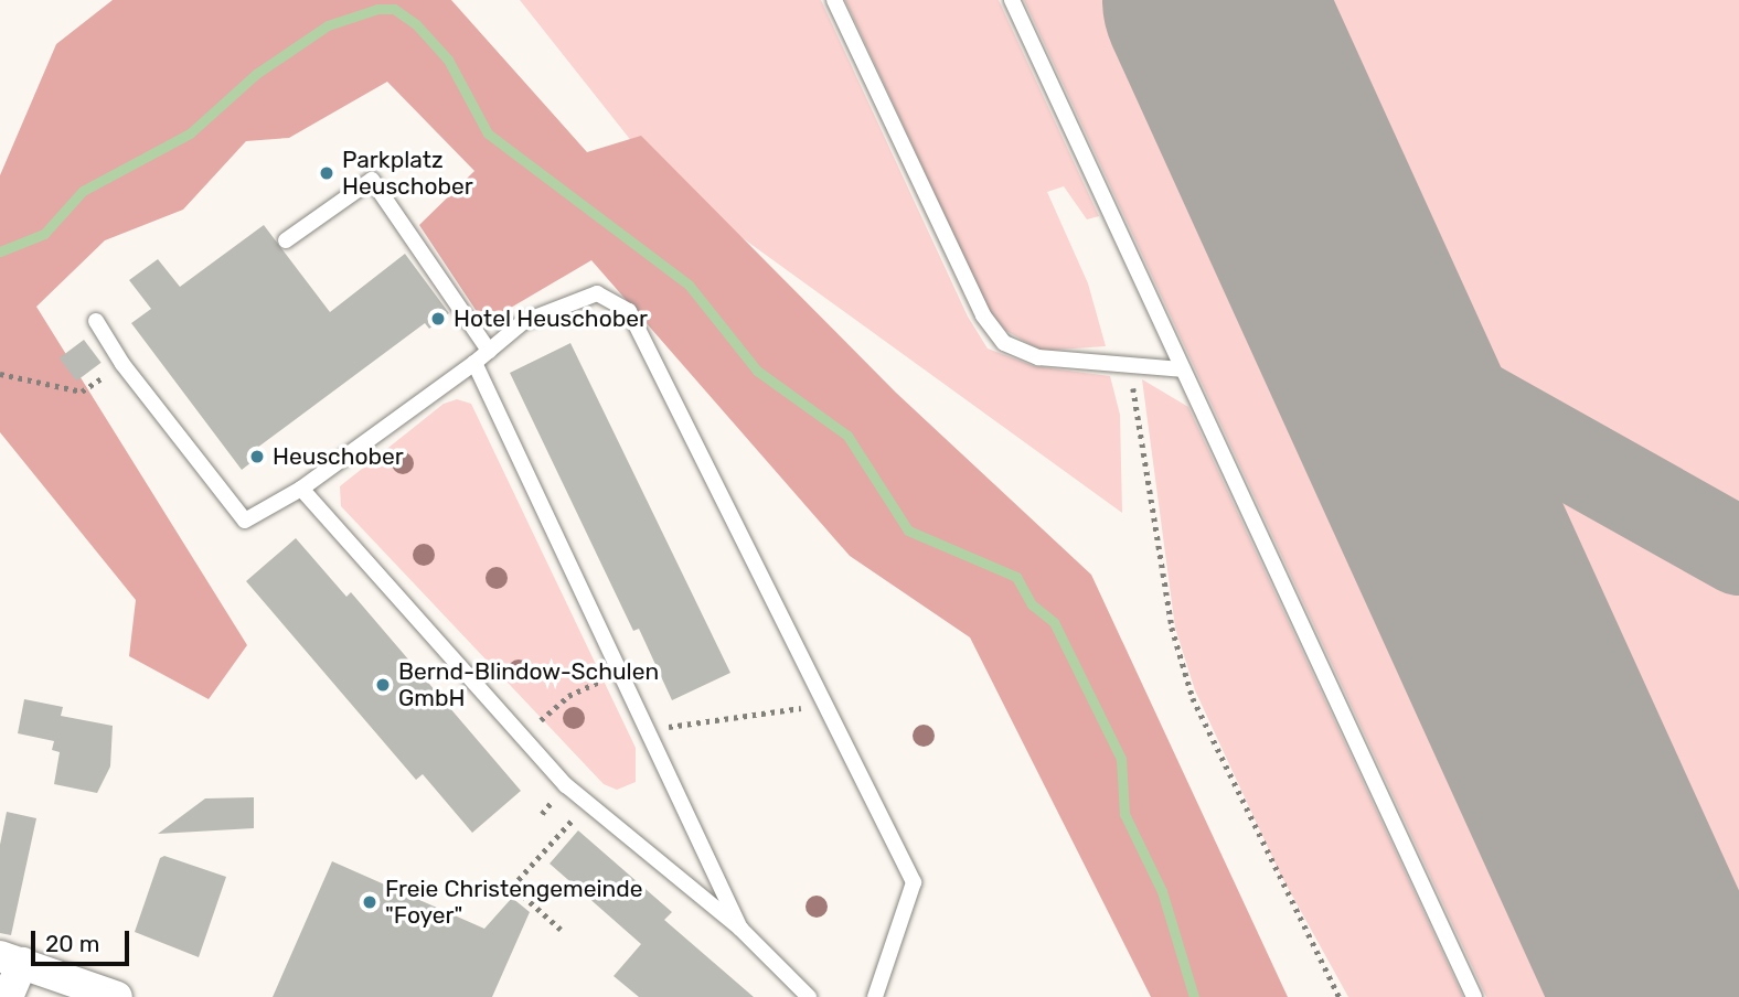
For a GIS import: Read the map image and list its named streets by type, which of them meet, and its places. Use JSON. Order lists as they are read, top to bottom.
{
  "places": [
    "Parkplatz Heuschober",
    "Hotel Heuschober",
    "Heuschober",
    "Bernd-Blindow-Schulen GmbH",
    "Freie Christengemeinde \"Foyer\""
  ],
  "scale_bar": "20 m"
}
